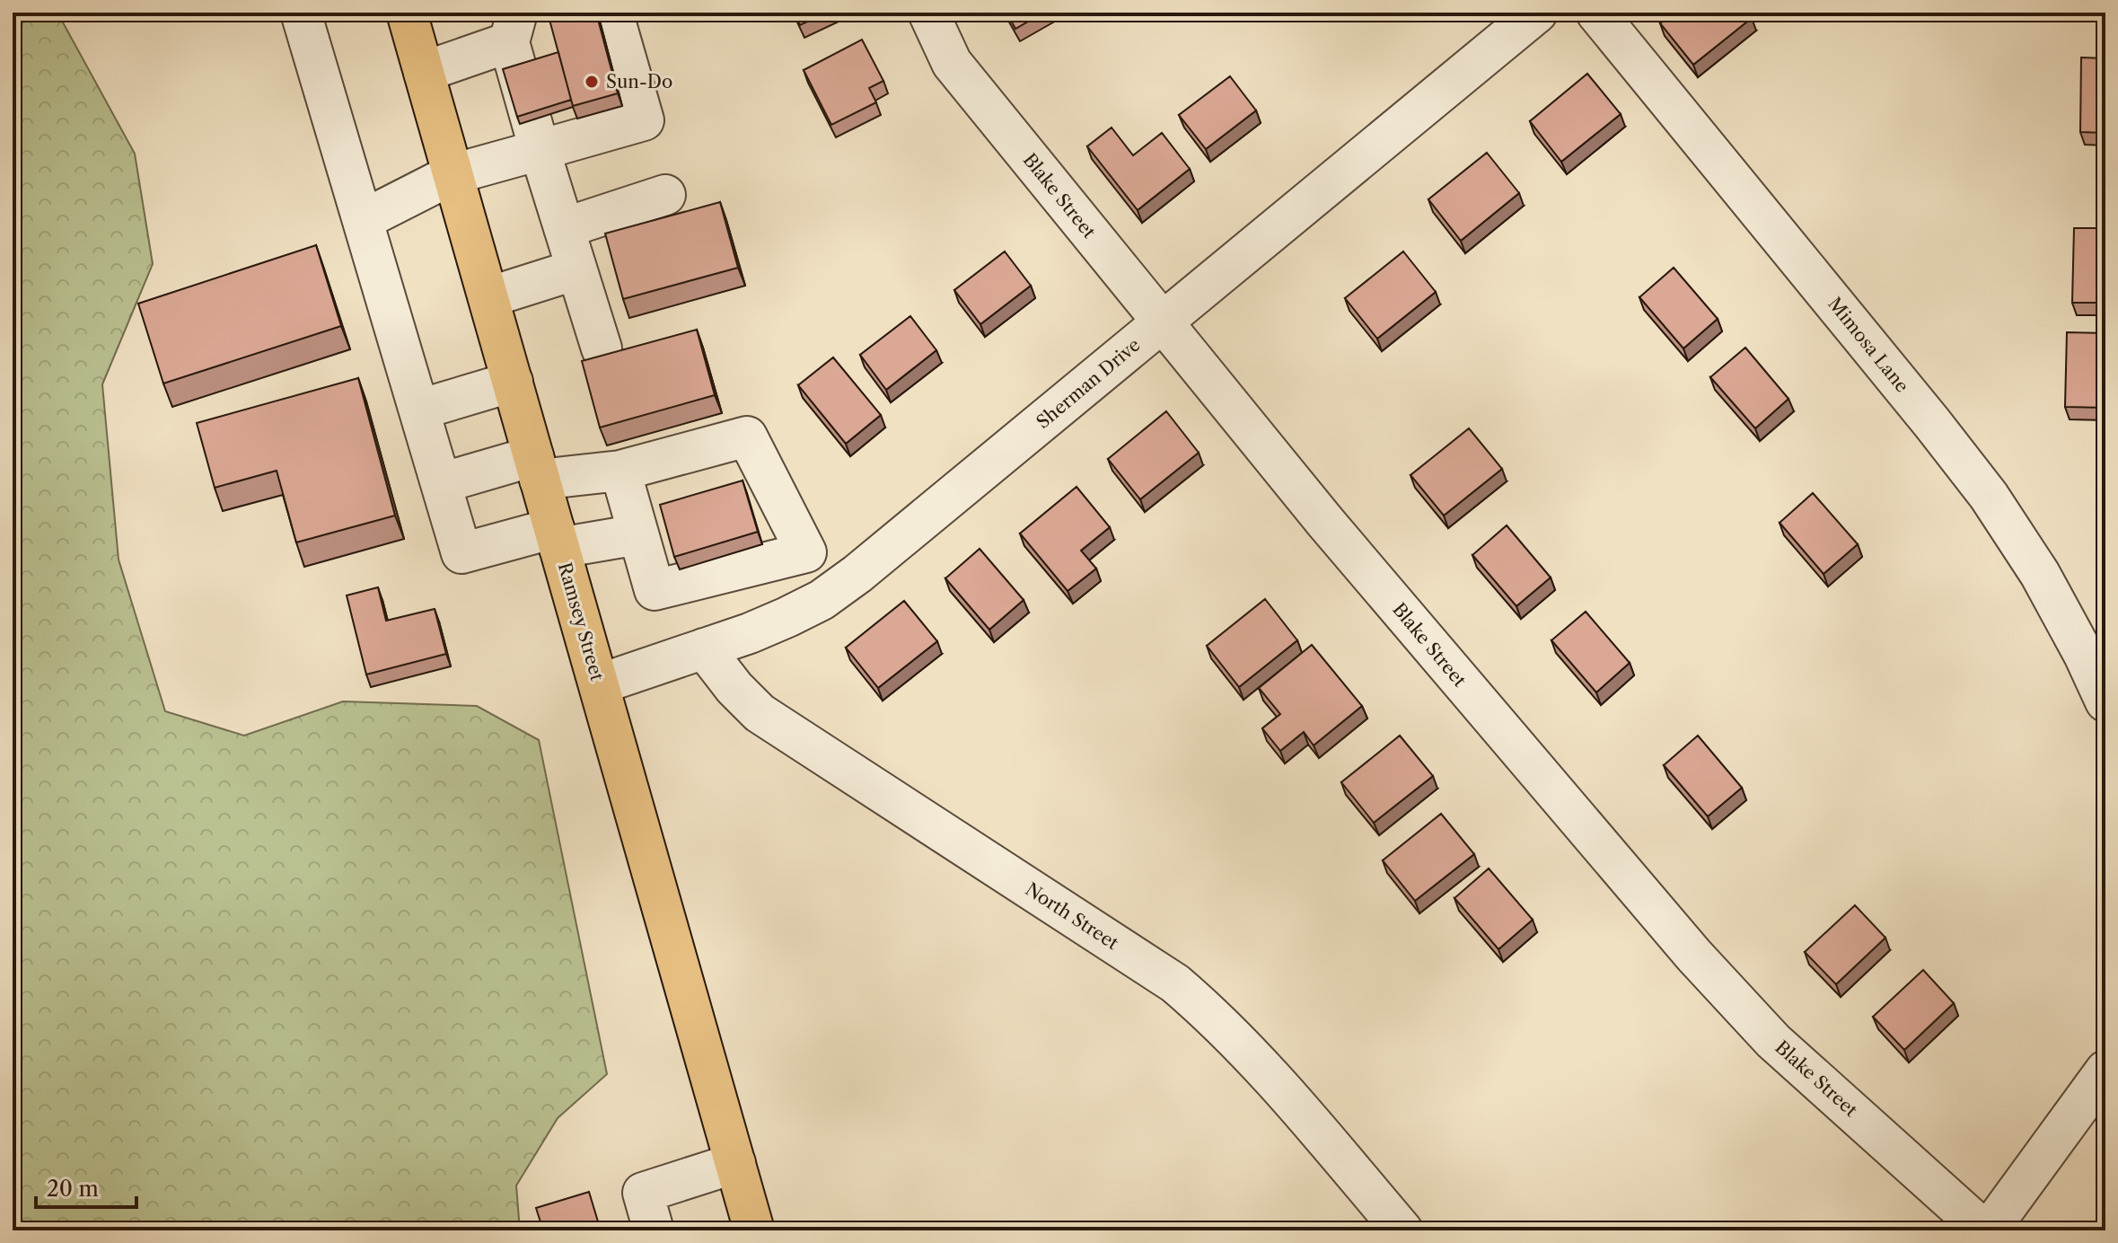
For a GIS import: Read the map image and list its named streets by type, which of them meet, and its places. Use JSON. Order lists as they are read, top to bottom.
{
  "streets": {
    "main road": ["Ramsey Street"],
    "street": [
      "Blake Street",
      "Mimosa Lane",
      "Sherman Drive",
      "North Street"
    ]
  },
  "crossings": [
    ["Blake Street", "Sherman Drive"],
    ["Sherman Drive", "Ramsey Street"],
    ["Sherman Drive", "North Street"]
  ],
  "places": ["Sun-Do"],
  "scale_bar": "20 m"
}
